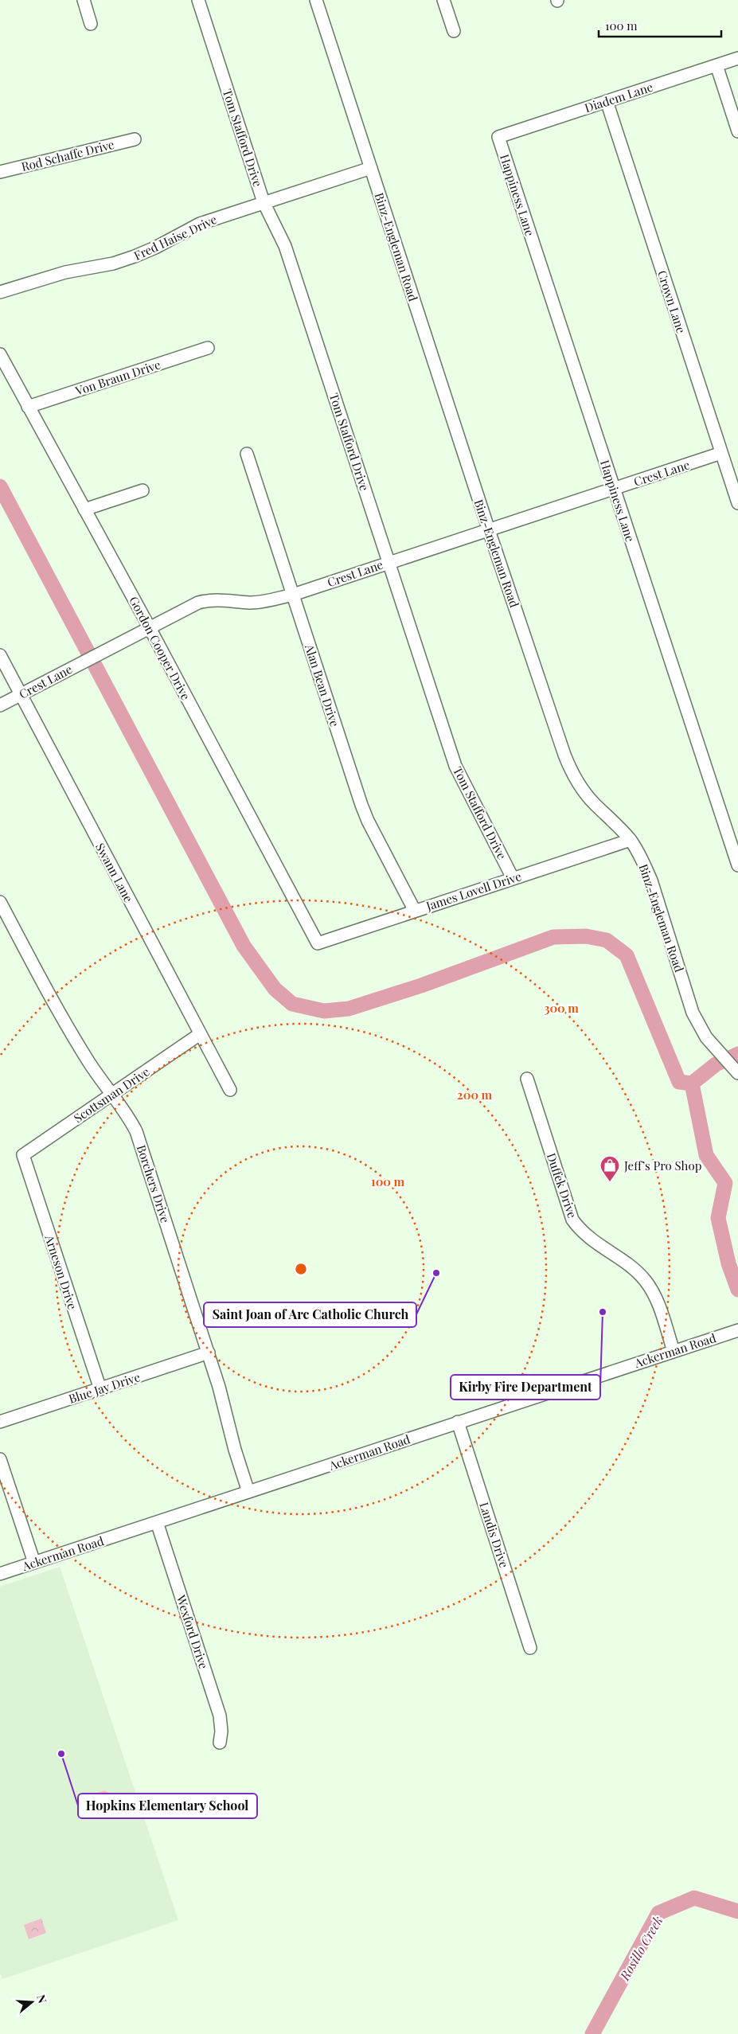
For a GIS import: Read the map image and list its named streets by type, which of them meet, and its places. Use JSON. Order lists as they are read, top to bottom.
{
  "streets": {
    "street": [
      "Diadem Lane",
      "Tom Stafford Drive",
      "Rod Schaffe Drive",
      "Happiness Lane",
      "Fred Haise Drive",
      "Binz-Engleman Road",
      "Crown Lane",
      "Von Braun Drive",
      "Crest Lane",
      "Gordon Cooper Drive",
      "Alan Bean Drive",
      "Swann Lane",
      "James Lovell Drive",
      "Scottsman Drive",
      "Borchers Drive",
      "Duffek Drive",
      "Arneson Drive",
      "Ackerman Road",
      "Blue Jay Drive",
      "Landis Drive",
      "Wexford Drive"
    ]
  },
  "crossings": [
    ["Diadem Lane", "Happiness Lane"],
    ["Diadem Lane", "Crown Lane"],
    ["Tom Stafford Drive", "Fred Haise Drive"],
    ["Tom Stafford Drive", "Crest Lane"],
    ["Tom Stafford Drive", "James Lovell Drive"],
    ["Happiness Lane", "Crest Lane"],
    ["Fred Haise Drive", "Binz-Engleman Road"],
    ["Binz-Engleman Road", "Crest Lane"],
    ["Binz-Engleman Road", "James Lovell Drive"],
    ["Crown Lane", "Crest Lane"],
    ["Von Braun Drive", "Gordon Cooper Drive"],
    ["Crest Lane", "Gordon Cooper Drive"],
    ["Crest Lane", "Alan Bean Drive"],
    ["Crest Lane", "Swann Lane"],
    ["Gordon Cooper Drive", "James Lovell Drive"],
    ["Alan Bean Drive", "James Lovell Drive"],
    ["Swann Lane", "Scottsman Drive"],
    ["Scottsman Drive", "Borchers Drive"],
    ["Scottsman Drive", "Arneson Drive"],
    ["Borchers Drive", "Ackerman Road"],
    ["Borchers Drive", "Blue Jay Drive"],
    ["Duffek Drive", "Ackerman Road"],
    ["Arneson Drive", "Blue Jay Drive"],
    ["Ackerman Road", "Landis Drive"],
    ["Ackerman Road", "Wexford Drive"]
  ],
  "water": ["Rosillo Creek"],
  "places": {
    "shop": ["Jeff’s Pro Shop"],
    "other": ["Saint Joan of Arc Catholic Church", "Kirby Fire Department", "Hopkins Elementary School"]
  },
  "scale_bar": "100 m",
  "north": "right",
  "rings": ["300 m", "200 m", "100 m"]
}
